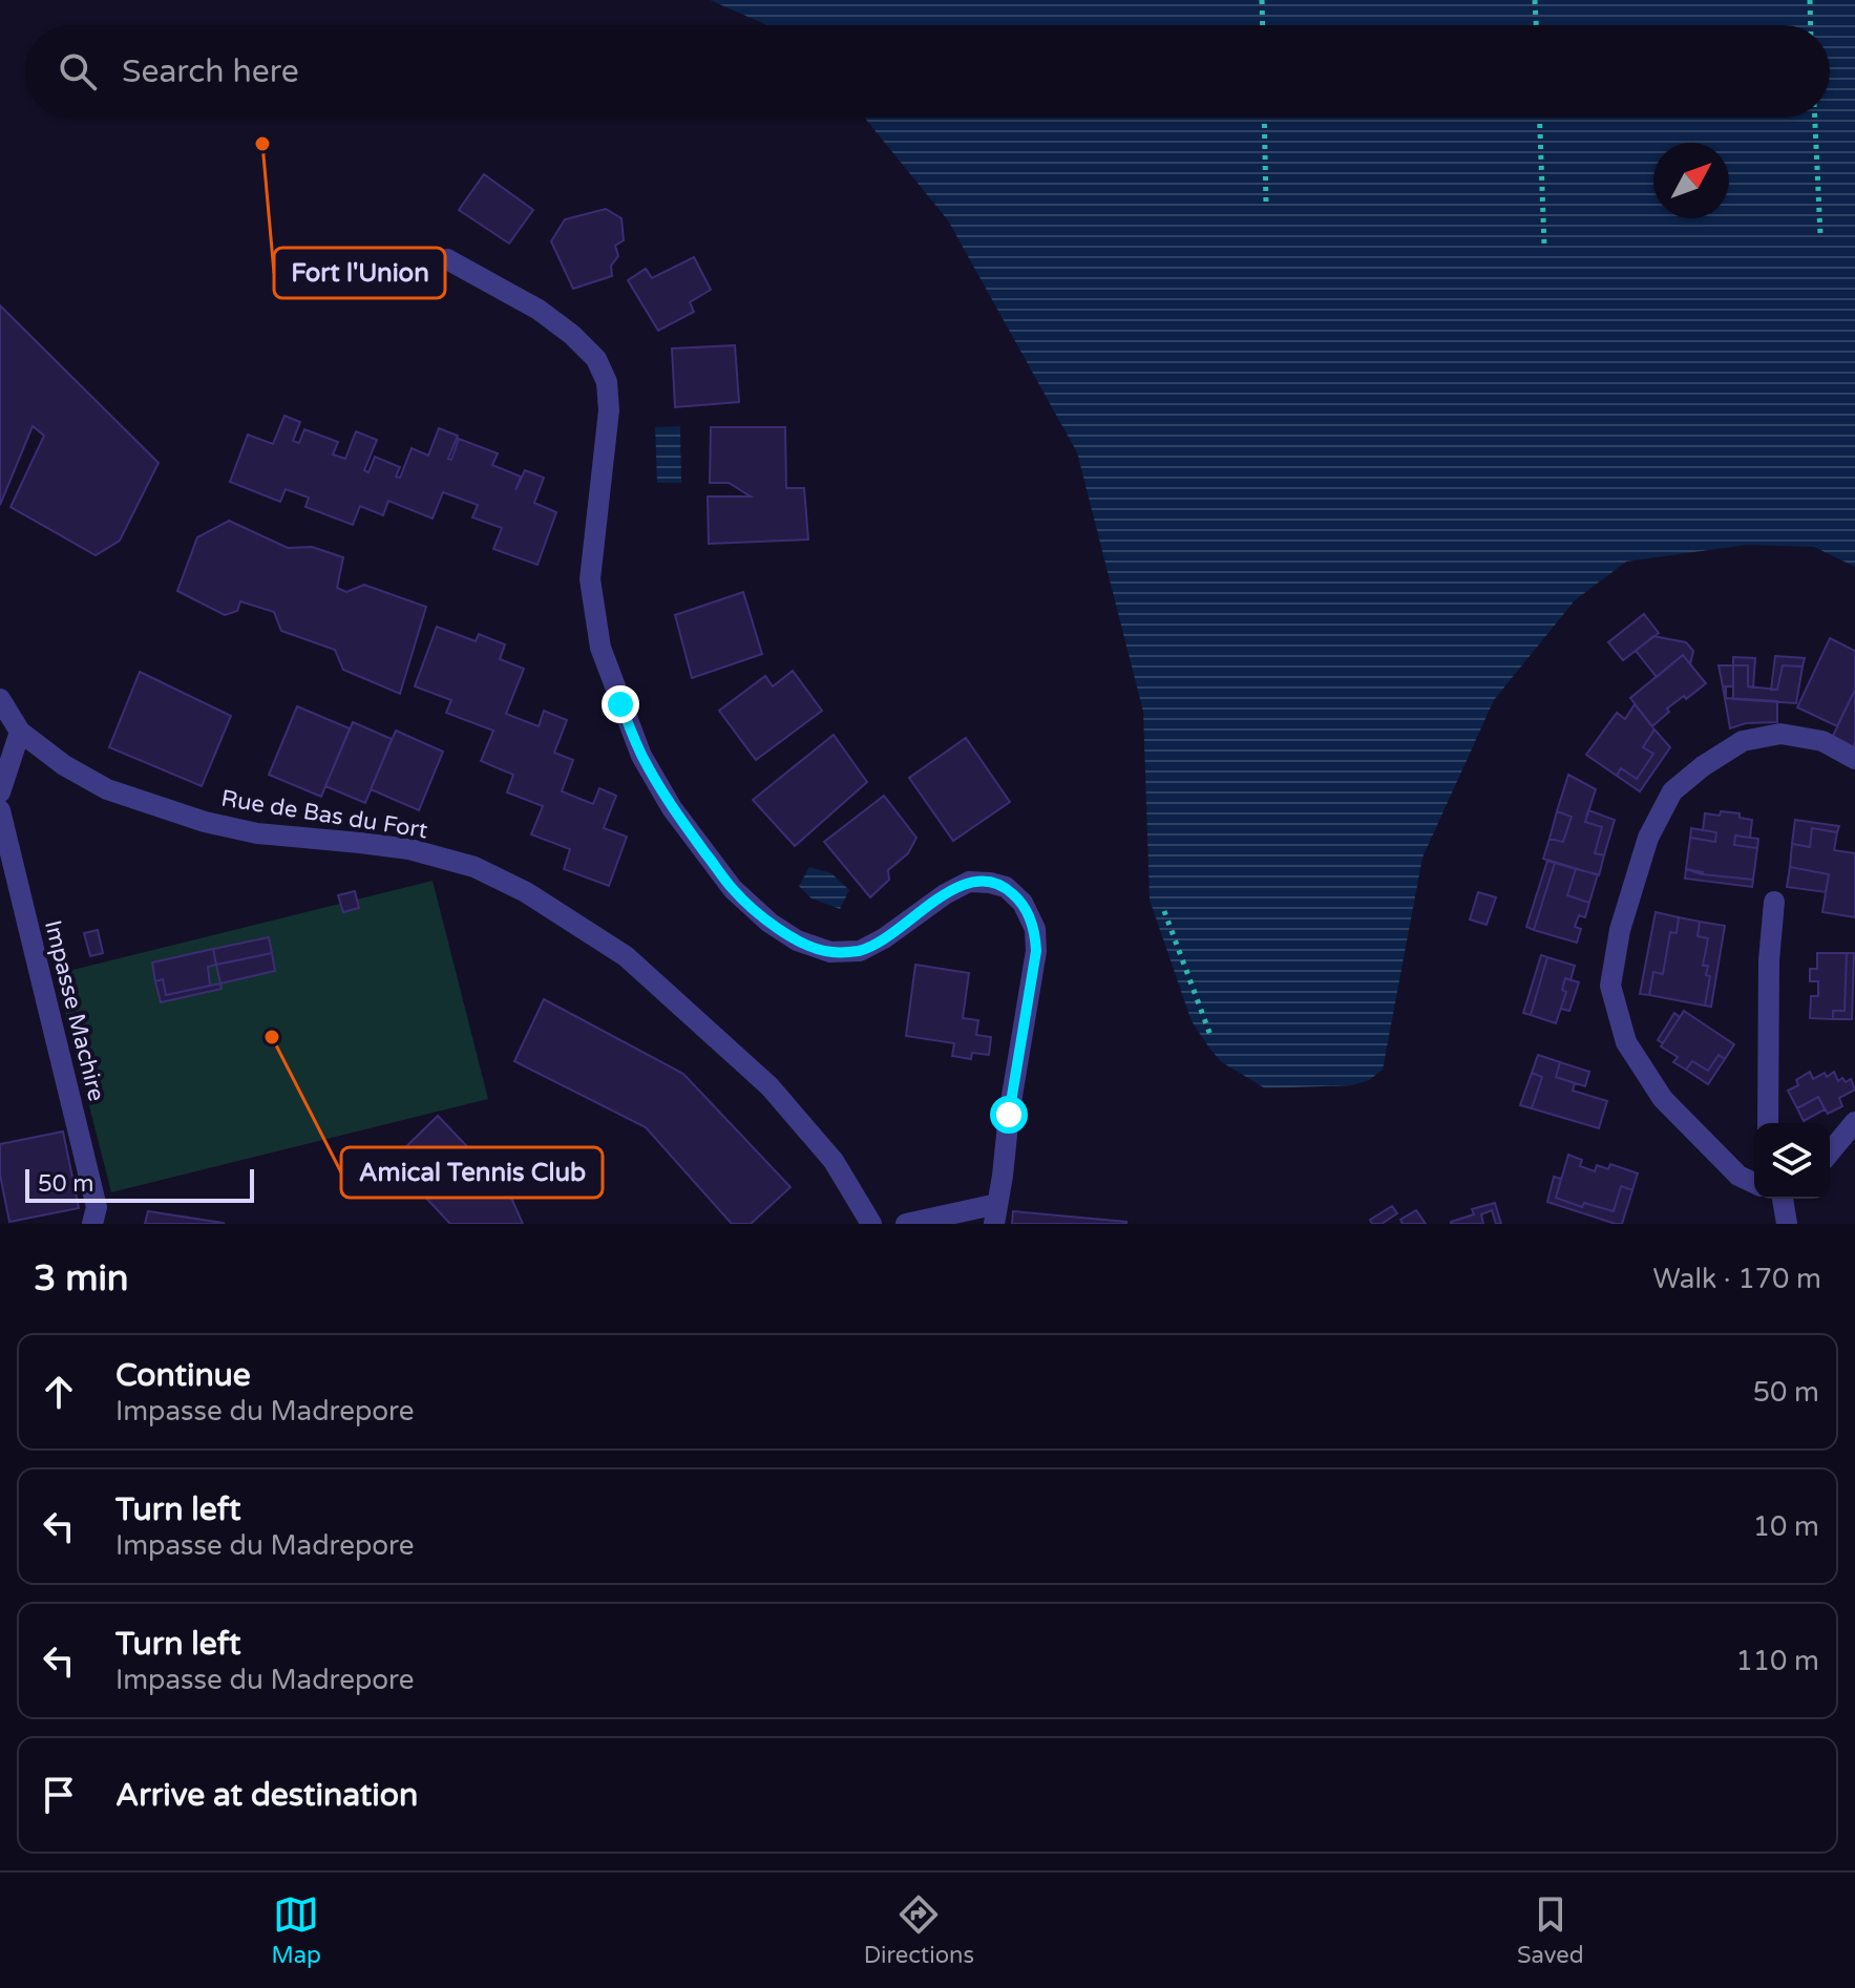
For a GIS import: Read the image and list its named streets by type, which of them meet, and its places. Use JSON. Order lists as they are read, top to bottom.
{
  "streets": {
    "street": ["Rue de Bas du Fort", "Impasse Machire"]
  },
  "places": ["Fort l'Union", "Amical Tennis Club"],
  "scale_bar": "50 m",
  "north": "top right",
  "page": {
    "search": "Search here",
    "scale": "50 m",
    "heading": ["3 min", "Walk · 170 m"],
    "list": [
      ["Continue", "Impasse du Madrepore", "50 m"],
      ["Turn left", "Impasse du Madrepore", "10 m"],
      ["Turn left", "Impasse du Madrepore", "110 m"],
      "Arrive at destination"
    ],
    "nav": ["Map", "Directions", "Saved"]
  }
}
